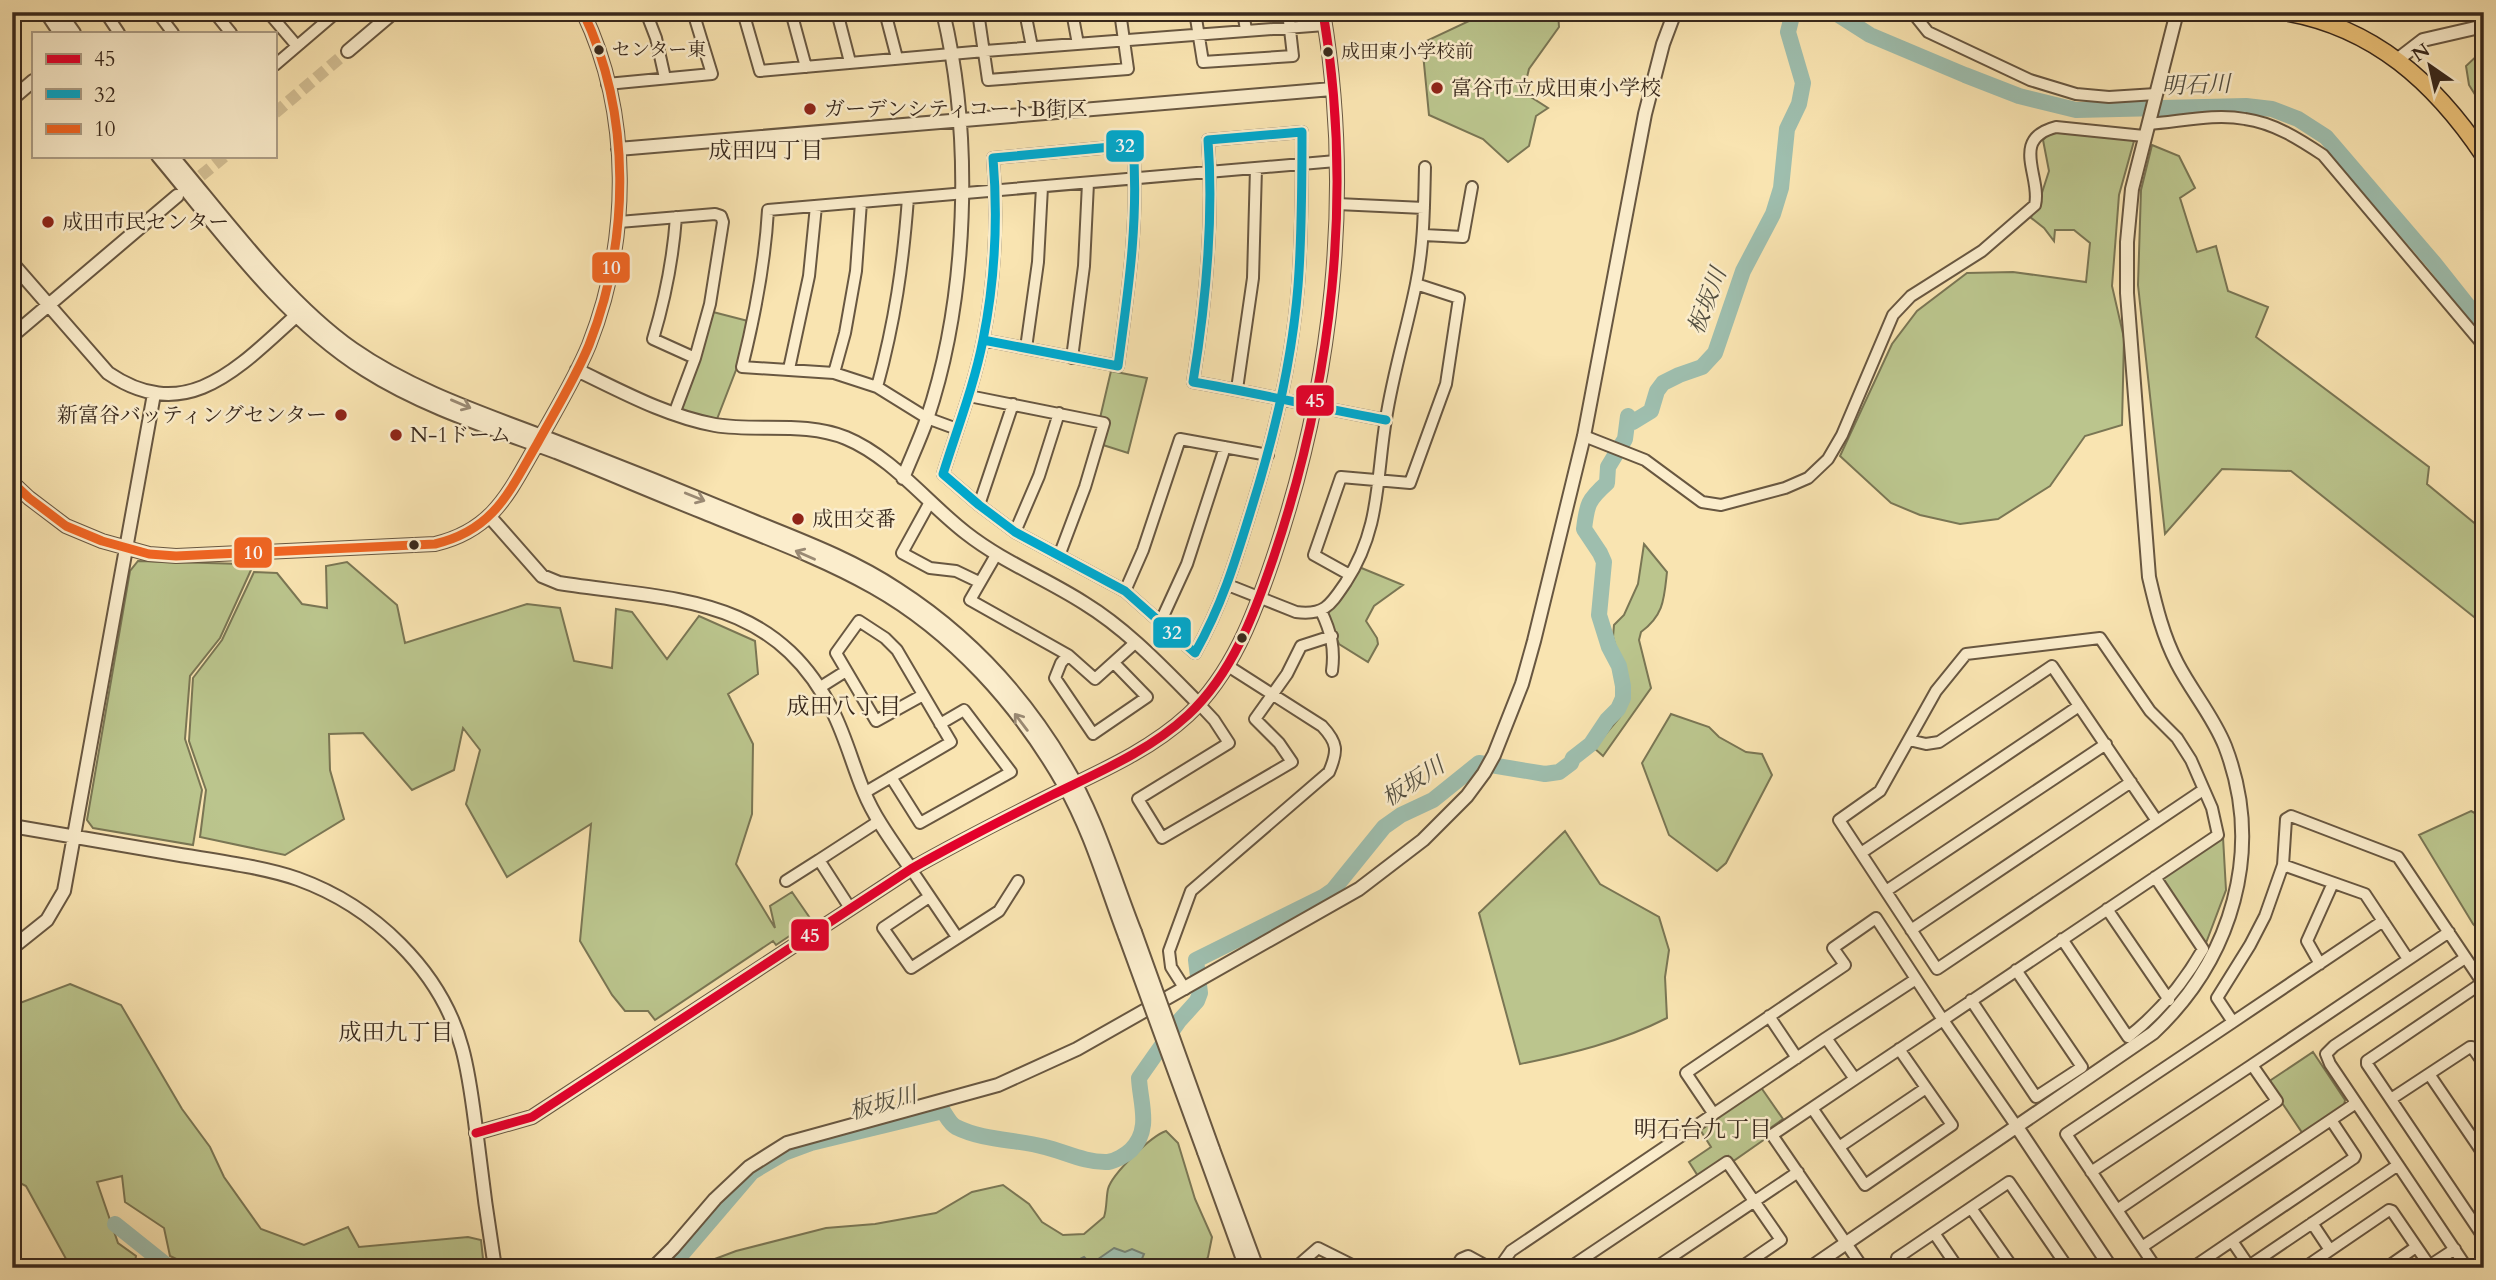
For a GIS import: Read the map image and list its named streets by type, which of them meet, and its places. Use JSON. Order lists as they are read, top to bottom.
{
  "districts": [
    "成田四丁目",
    "成田八丁目",
    "成田九丁目",
    "明石台九丁目"
  ],
  "water": ["明石川", "板坂川"],
  "places": [
    "センター東",
    "成田東小学校前",
    "富谷市立成田東小学校",
    "ガーデンシティコートB街区",
    "成田市民センター",
    "新富谷バッティングセンター",
    "N-1ドーム",
    "成田交番"
  ],
  "lines": ["transit line 45", "transit line 10", "transit line 32"],
  "legend": ["45", "32", "10"],
  "north": "top left"
}
